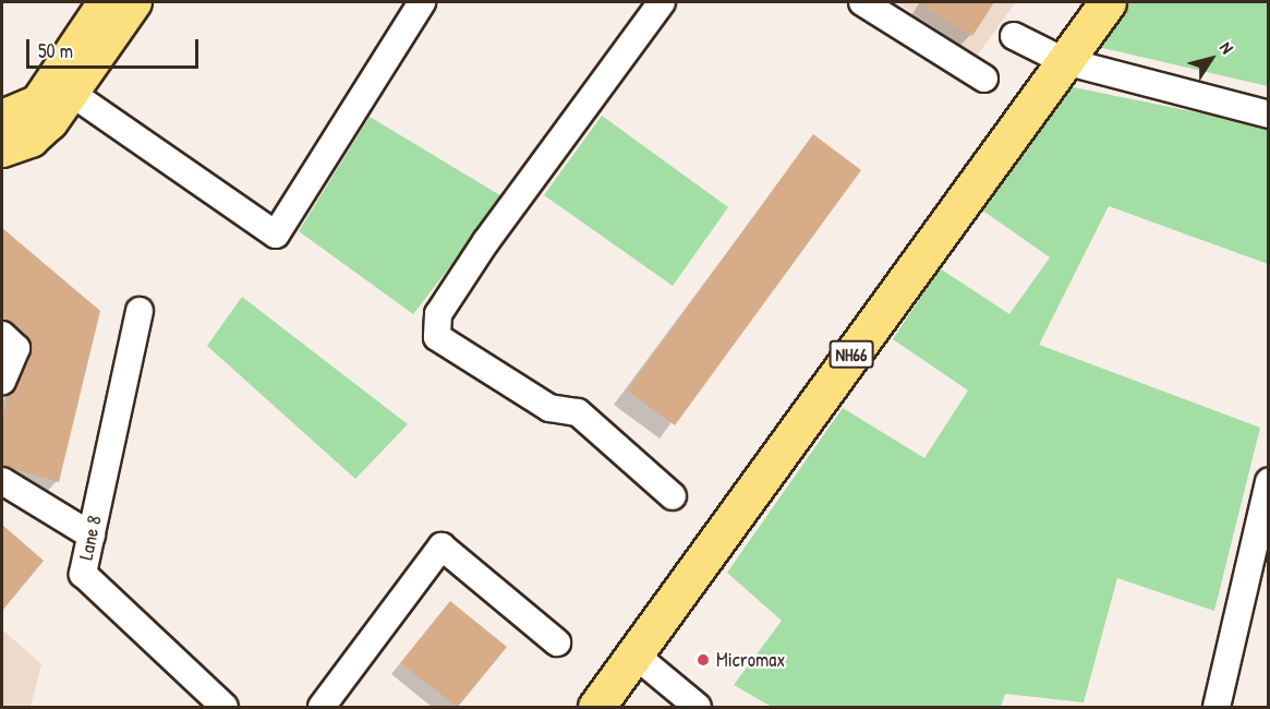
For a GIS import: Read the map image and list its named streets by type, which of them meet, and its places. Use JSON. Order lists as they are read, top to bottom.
{
  "streets": {
    "highway": ["NH66"],
    "street": ["Lane 8"]
  },
  "places": ["Micromax"],
  "scale_bar": "50 m",
  "north": "top right"
}
